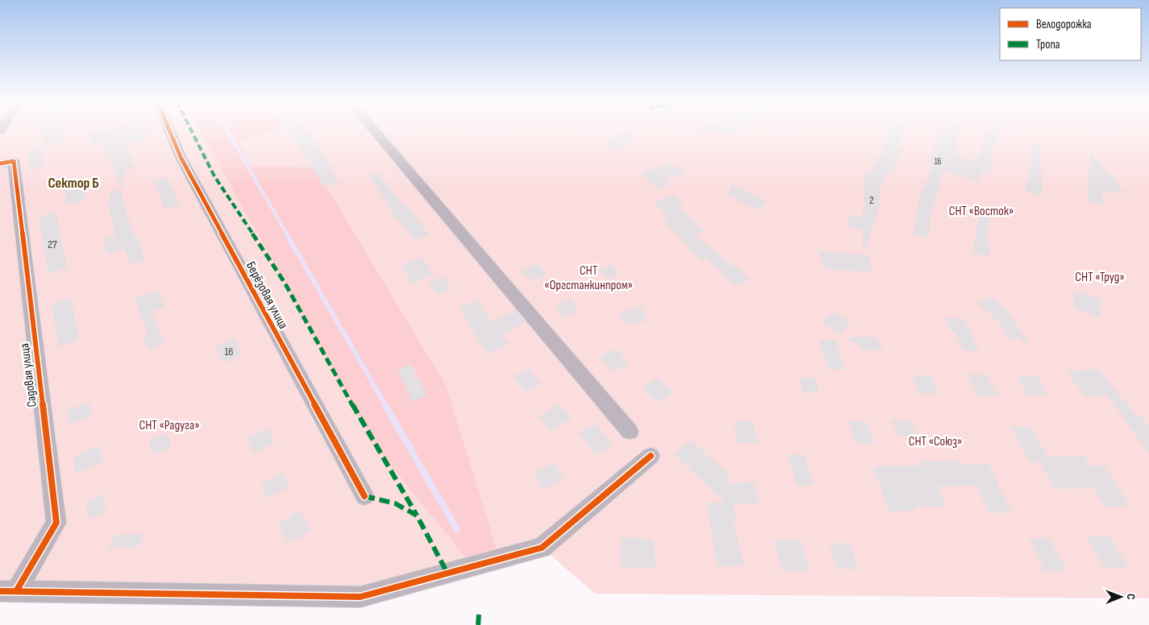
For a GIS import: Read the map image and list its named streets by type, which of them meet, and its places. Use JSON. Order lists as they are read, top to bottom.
{
  "streets": {
    "street": ["Берёзовая улица", "Садовая улица"]
  },
  "districts": ["Сектор Б"],
  "parks": [
    "СНТ «Восток»",
    "СНТ «Оргстанкинпром»",
    "СНТ «Труд»",
    "СНТ «Радуга»",
    "СНТ «Союз»"
  ],
  "house_numbers": [
    "16",
    "2",
    "27",
    "16"
  ],
  "legend": ["Велодорожка", "Тропа"],
  "north": "right"
}
